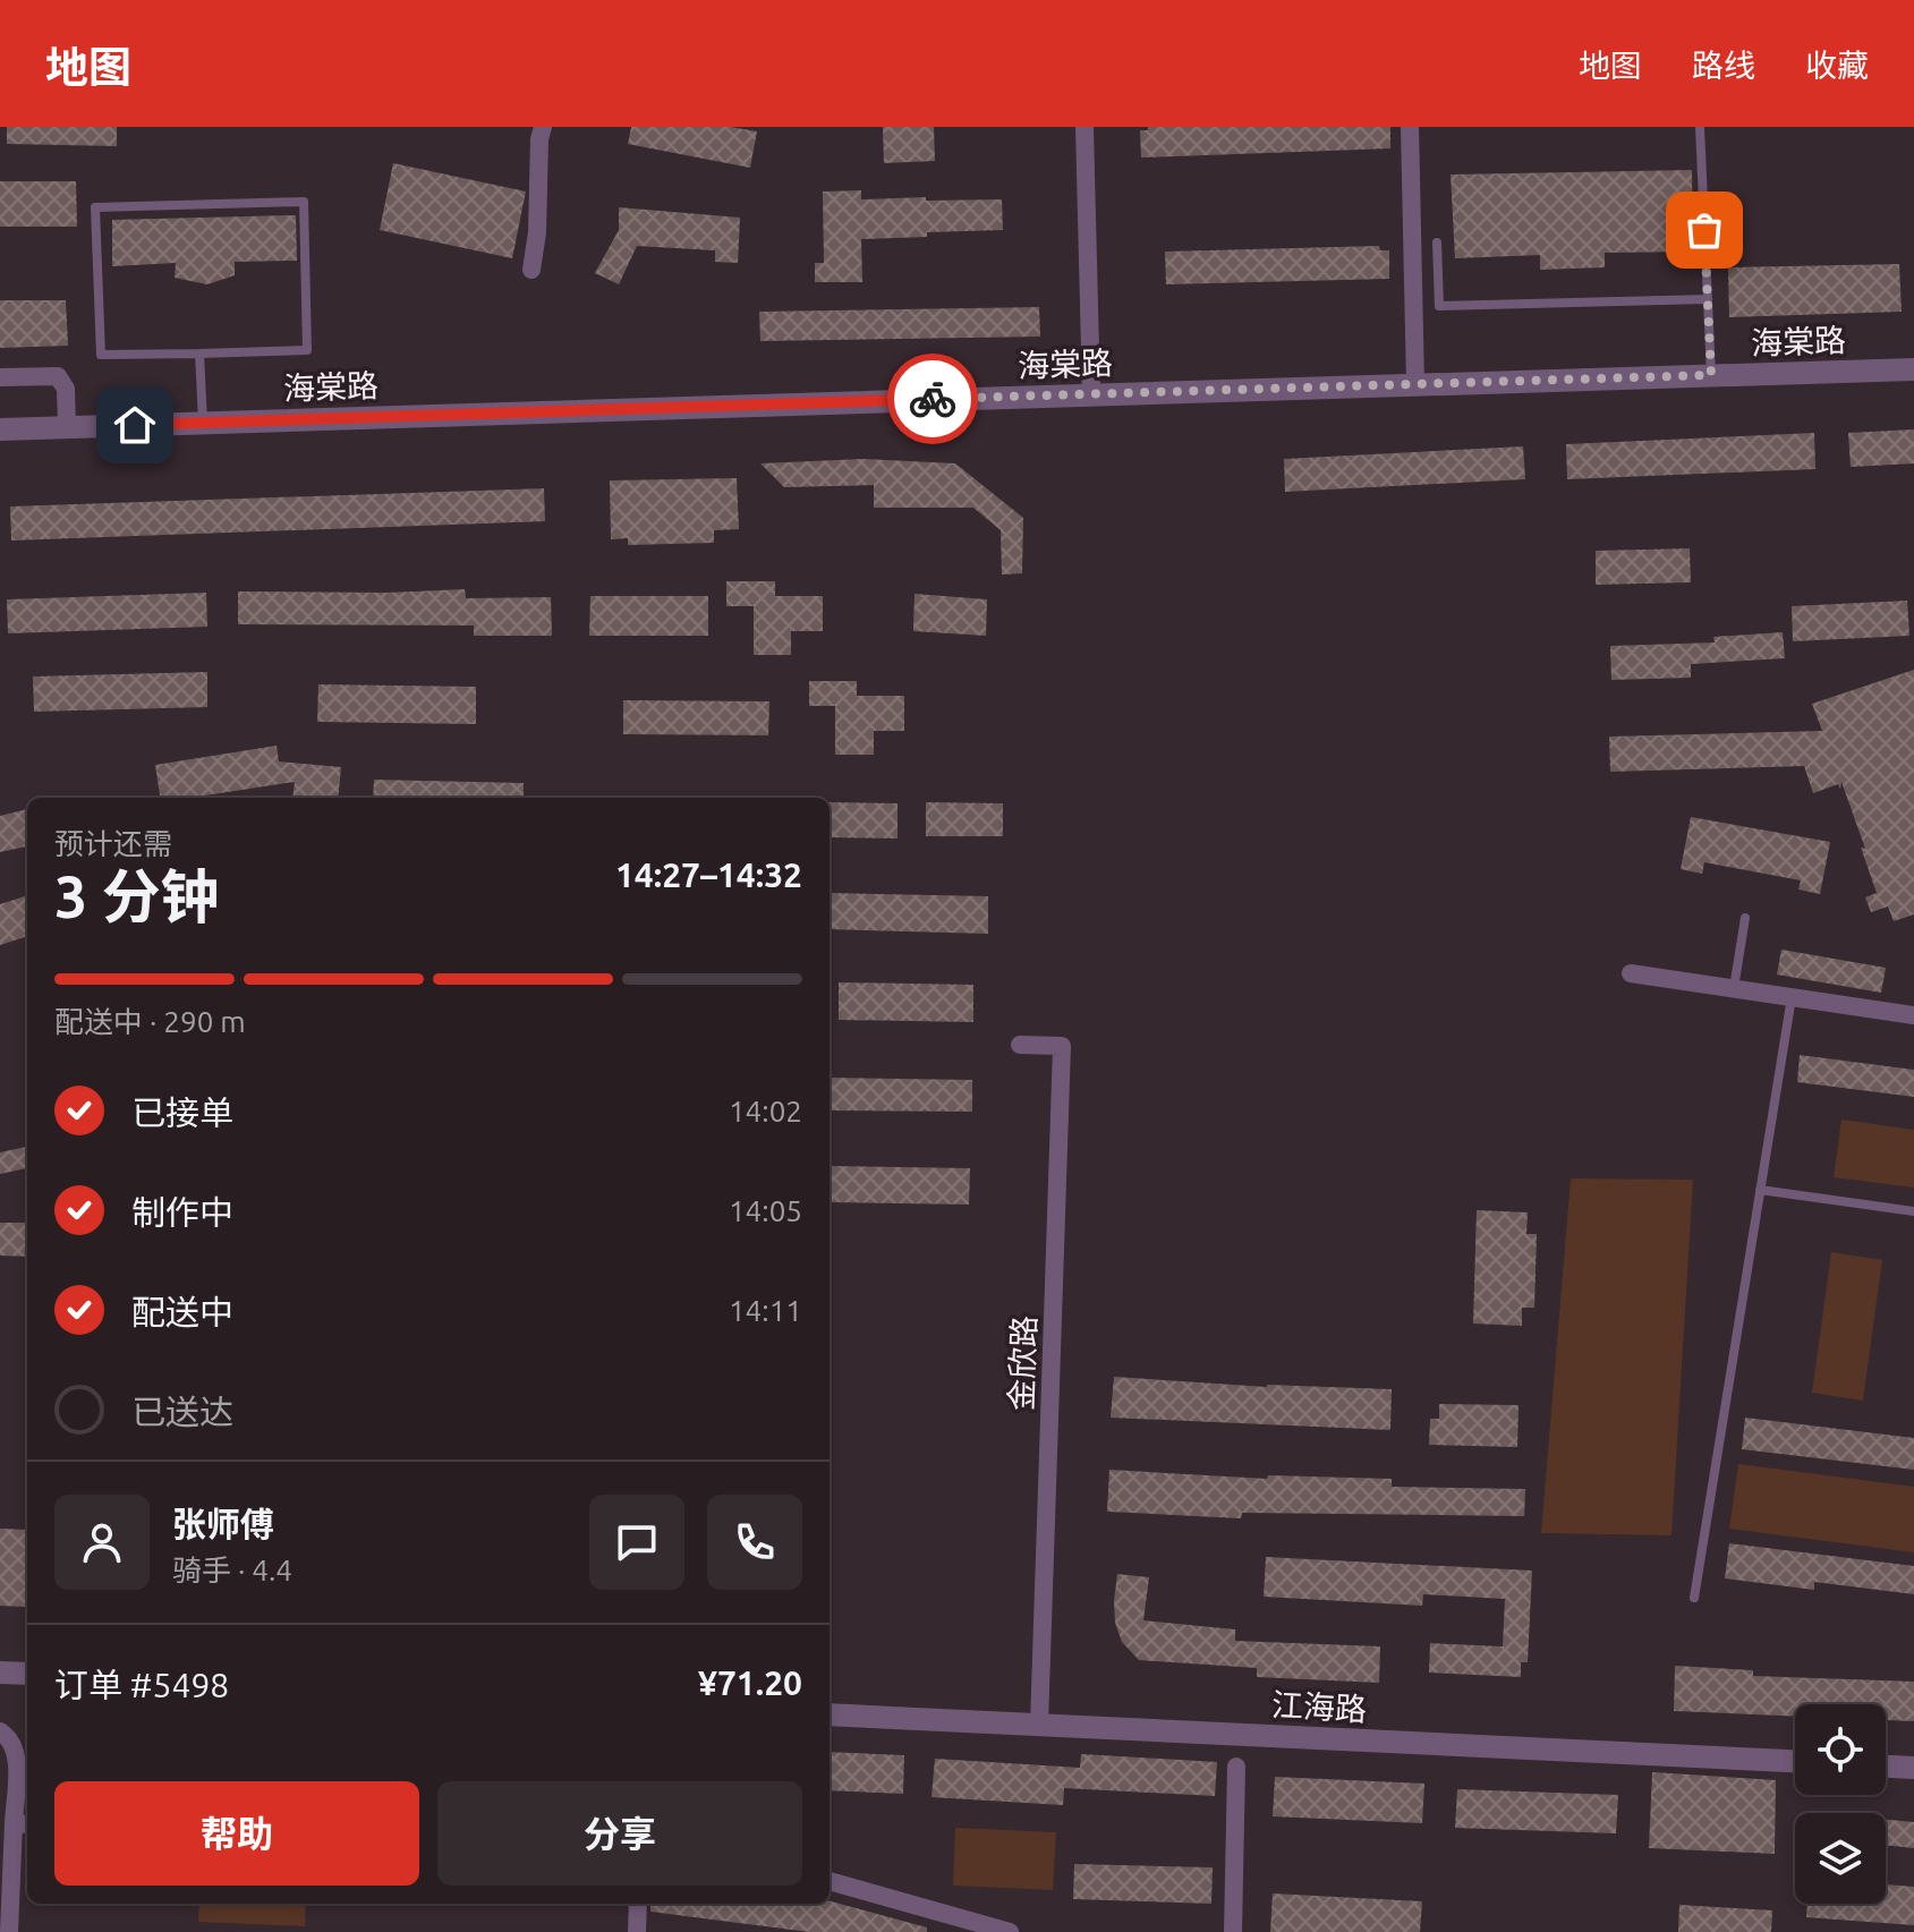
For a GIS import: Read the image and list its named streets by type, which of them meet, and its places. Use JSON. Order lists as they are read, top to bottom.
{
  "streets": {
    "street": ["海棠路", "金欣路", "江海路"]
  },
  "crossings": [
    ["金欣路", "江海路"]
  ],
  "page": {
    "header": "地图",
    "nav": ["地图", "路线", "收藏"],
    "heading": ["3 分钟", "预计还需", "14:27–14:32"],
    "panel": [
      "张师傅",
      "骑手 · 4.4",
      "订单 #5498",
      "¥71.20"
    ],
    "bar": "配送中 · 290 m",
    "list": [
      ["已接单", "14:02"],
      ["制作中", "14:05"],
      ["配送中", "14:11"],
      "已送达"
    ],
    "buttons": ["帮助", "分享"]
  }
}
